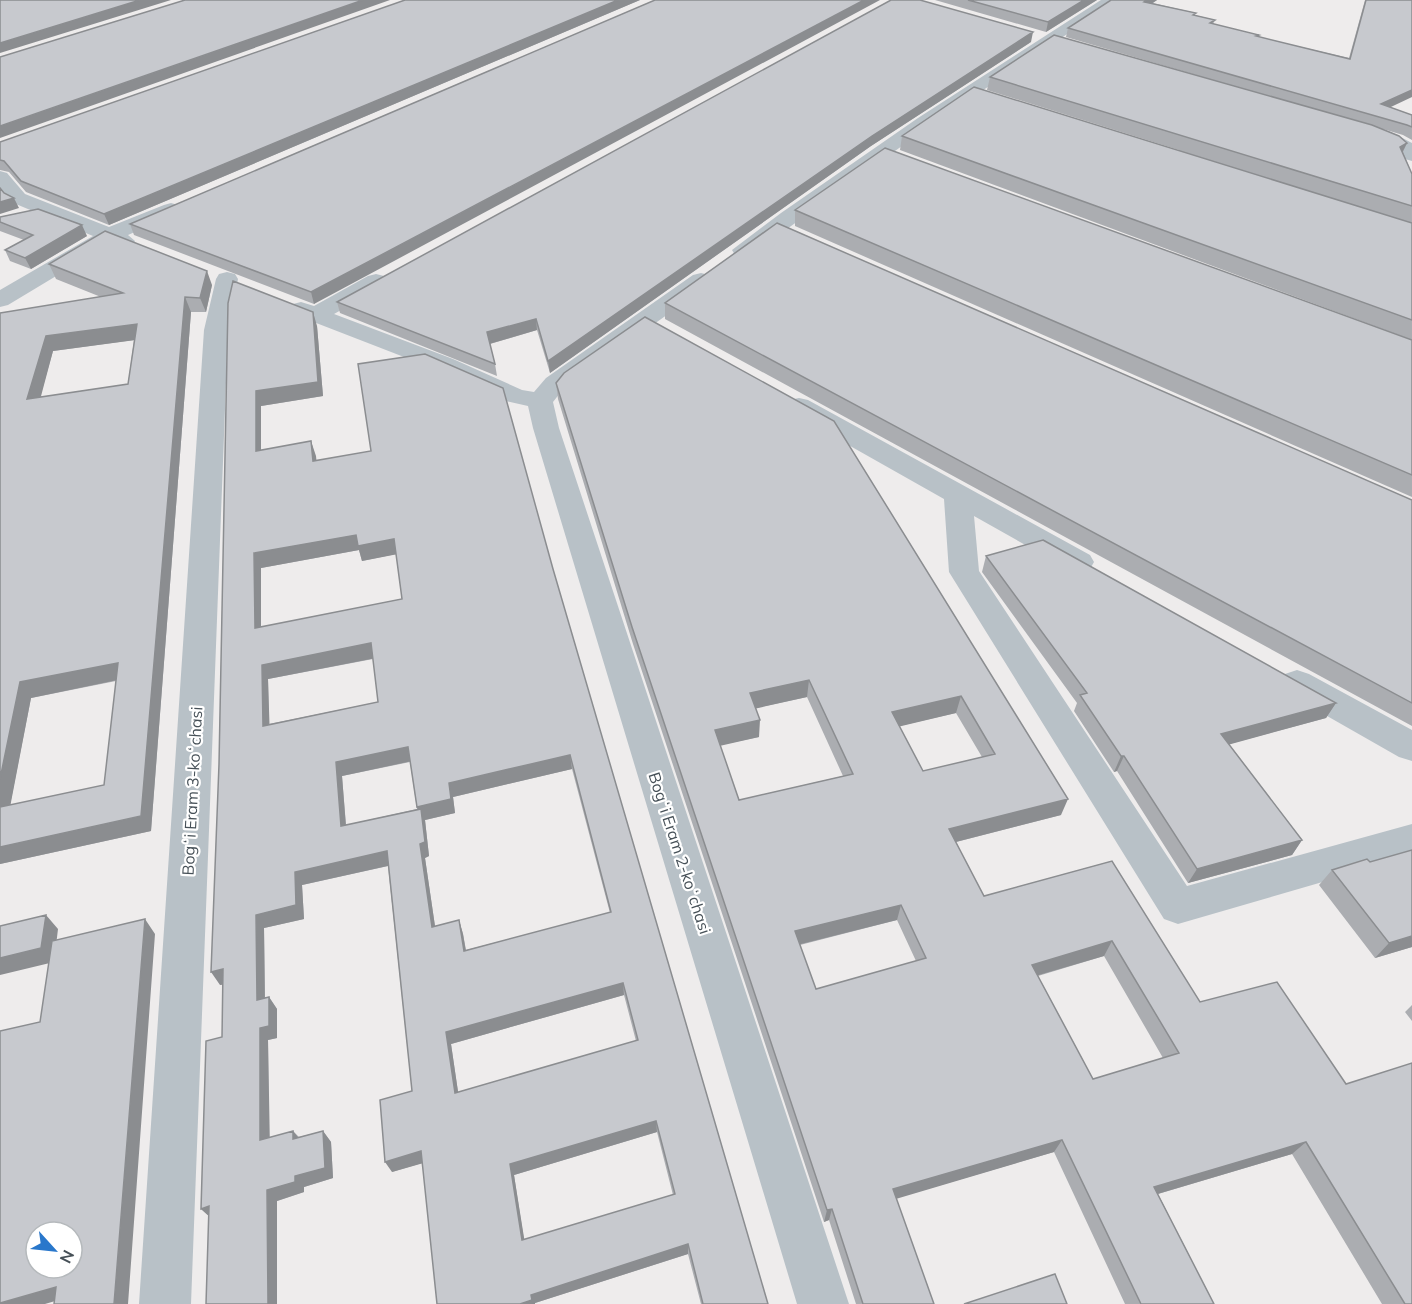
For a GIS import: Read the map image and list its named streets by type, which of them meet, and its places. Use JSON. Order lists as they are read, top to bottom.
{
  "streets": {
    "street": ["Bogʻi Eram 3-koʻchasi", "Bogʻi Eram 2-koʻchasi"]
  },
  "north": "bottom right"
}
